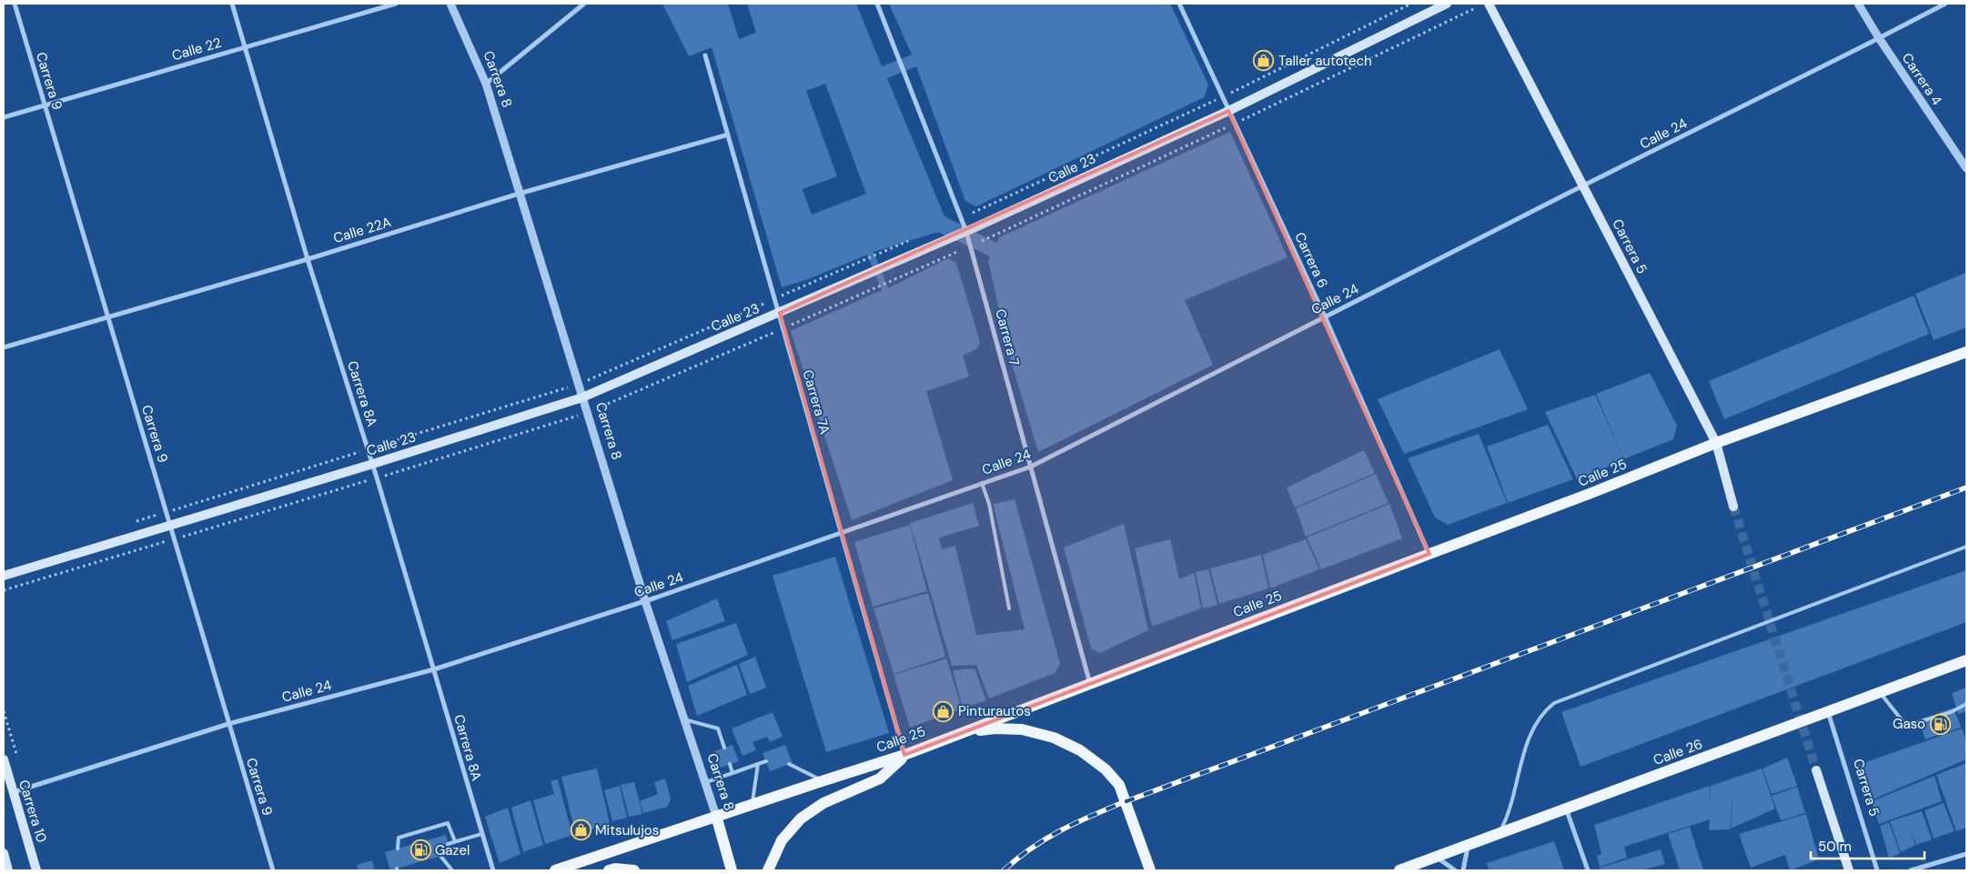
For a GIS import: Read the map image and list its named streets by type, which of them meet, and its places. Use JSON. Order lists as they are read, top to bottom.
{
  "streets": {
    "main road": [
      "Carrera 8",
      "Calle 23",
      "Carrera 5",
      "Calle 25",
      "Calle 26",
      "Carrera 10"
    ],
    "street": [
      "Calle 22",
      "Carrera 4",
      "Carrera 9",
      "Calle 24",
      "Calle 22A",
      "Carrera 6",
      "Carrera 7",
      "Carrera 8A",
      "Carrera 7A"
    ]
  },
  "crossings": [
    ["Calle 22", "Carrera 9"],
    ["Calle 22", "Carrera 8A"],
    ["Carrera 8", "Calle 24"],
    ["Carrera 8", "Calle 23"],
    ["Carrera 8", "Calle 22A"],
    ["Carrera 8", "Calle 25"],
    ["Carrera 4", "Calle 24"],
    ["Carrera 9", "Calle 24"],
    ["Carrera 9", "Calle 23"],
    ["Carrera 9", "Calle 22A"],
    ["Calle 24", "Carrera 5"],
    ["Calle 24", "Carrera 6"],
    ["Calle 24", "Carrera 7"],
    ["Calle 24", "Carrera 8A"],
    ["Calle 24", "Carrera 7A"],
    ["Calle 24", "Carrera 10"],
    ["Calle 23", "Carrera 6"],
    ["Calle 23", "Carrera 7"],
    ["Calle 23", "Carrera 8A"],
    ["Calle 23", "Carrera 7A"],
    ["Calle 22A", "Carrera 8A"],
    ["Calle 22A", "Carrera 7A"],
    ["Carrera 5", "Calle 25"],
    ["Carrera 5", "Calle 26"],
    ["Carrera 6", "Calle 25"],
    ["Carrera 7", "Calle 25"],
    ["Carrera 7A", "Calle 25"]
  ],
  "places": {
    "shop": ["Taller autotech", "Pinturautos", "Mitsulujos"],
    "fuel station": ["Gaso", "Gazel"]
  },
  "scale_bar": "50 m"
}
